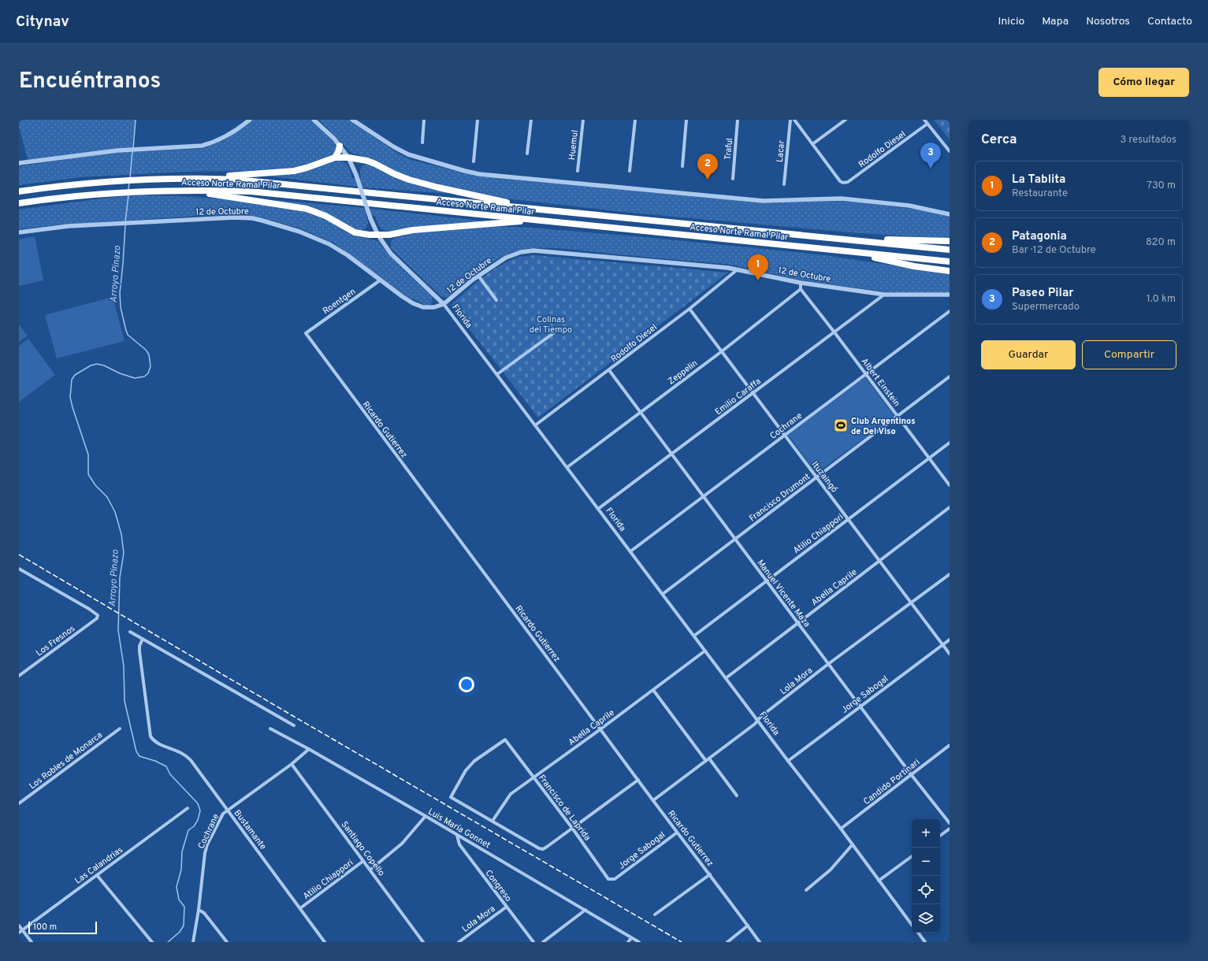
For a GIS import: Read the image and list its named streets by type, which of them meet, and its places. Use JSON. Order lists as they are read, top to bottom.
{
  "streets": {
    "highway": ["Acceso Norte Ramal Pilar"],
    "street": [
      "Huemul",
      "Traful",
      "Rodolfo Diesel",
      "Lacar",
      "12 de Octubre",
      "Roentgen",
      "Florida",
      "Zeppelin",
      "Albert Einstein",
      "Emilio Caraffa",
      "Cochrane",
      "Ricardo Gutierrez",
      "Ituzaingó",
      "Francisco Drumont",
      "Atilio Chiappori",
      "Abella Caprile",
      "Manuel Vicente Maza",
      "Los Fresnos",
      "Lola Mora",
      "Jorge Sabogal",
      "Los Robles de Monarca",
      "Candido Portinari",
      "Francisco de Laprida",
      "Luis María Gonnet",
      "Bustamante",
      "Santiago Copello",
      "Las Calandrias",
      "Congreso"
    ]
  },
  "crossings": [
    ["Rodolfo Diesel", "12 de Octubre"],
    ["Rodolfo Diesel", "Florida"],
    ["Rodolfo Diesel", "Ituzaingó"],
    ["Rodolfo Diesel", "Manuel Vicente Maza"],
    ["12 de Octubre", "Roentgen"],
    ["12 de Octubre", "Florida"],
    ["12 de Octubre", "Emilio Caraffa"],
    ["Roentgen", "Ricardo Gutierrez"],
    ["Florida", "Zeppelin"],
    ["Florida", "Emilio Caraffa"],
    ["Florida", "Cochrane"],
    ["Florida", "Francisco Drumont"],
    ["Florida", "Atilio Chiappori"],
    ["Florida", "Abella Caprile"],
    ["Florida", "Lola Mora"],
    ["Florida", "Jorge Sabogal"],
    ["Florida", "Candido Portinari"],
    ["Zeppelin", "Albert Einstein"],
    ["Zeppelin", "Ituzaingó"],
    ["Zeppelin", "Manuel Vicente Maza"],
    ["Albert Einstein", "Emilio Caraffa"],
    ["Albert Einstein", "Cochrane"],
    ["Albert Einstein", "Francisco Drumont"],
    ["Albert Einstein", "Atilio Chiappori"],
    ["Emilio Caraffa", "Ituzaingó"],
    ["Emilio Caraffa", "Manuel Vicente Maza"],
    ["Cochrane", "Ituzaingó"],
    ["Cochrane", "Manuel Vicente Maza"],
    ["Cochrane", "Luis María Gonnet"],
    ["Cochrane", "Bustamante"],
    ["Cochrane", "Santiago Copello"],
    ["Ricardo Gutierrez", "Abella Caprile"],
    ["Ricardo Gutierrez", "Lola Mora"],
    ["Ricardo Gutierrez", "Jorge Sabogal"],
    ["Ituzaingó", "Francisco Drumont"],
    ["Ituzaingó", "Atilio Chiappori"],
    ["Ituzaingó", "Abella Caprile"],
    ["Ituzaingó", "Lola Mora"],
    ["Ituzaingó", "Jorge Sabogal"],
    ["Francisco Drumont", "Manuel Vicente Maza"],
    ["Atilio Chiappori", "Manuel Vicente Maza"],
    ["Atilio Chiappori", "Bustamante"],
    ["Atilio Chiappori", "Santiago Copello"],
    ["Abella Caprile", "Manuel Vicente Maza"],
    ["Abella Caprile", "Francisco de Laprida"],
    ["Manuel Vicente Maza", "Lola Mora"],
    ["Manuel Vicente Maza", "Jorge Sabogal"],
    ["Manuel Vicente Maza", "Candido Portinari"],
    ["Lola Mora", "Congreso"],
    ["Jorge Sabogal", "Francisco de Laprida"],
    ["Luis María Gonnet", "Congreso"]
  ],
  "water": ["Arroyo Pinazo"],
  "parks": ["Colinas del Tiempo"],
  "places": {
    "sports": ["Club Argentinos de Del Viso"]
  },
  "scale_bar": "100 m",
  "page": {
    "header": "Citynav",
    "nav": [
      "Inicio",
      "Mapa",
      "Nosotros",
      "Contacto"
    ],
    "title": "Encuéntranos",
    "buttons": [
      "Cómo llegar",
      ["Guardar", "Compartir"]
    ],
    "heading": ["Cerca", "3 resultados"],
    "pins": ["3", "2", "1"],
    "list": [
      {
        "mark": "1",
        "name": "La Tablita",
        "note": "Restaurante",
        "value": "730 m"
      },
      {
        "mark": "2",
        "name": "Patagonia",
        "note": "Bar · 12 de Octubre",
        "value": "820 m"
      },
      {
        "mark": "3",
        "name": "Paseo Pilar",
        "note": "Supermercado",
        "value": "1.0 km"
      }
    ],
    "map_buttons": ["+", "−"],
    "scale": "100 m"
  }
}
